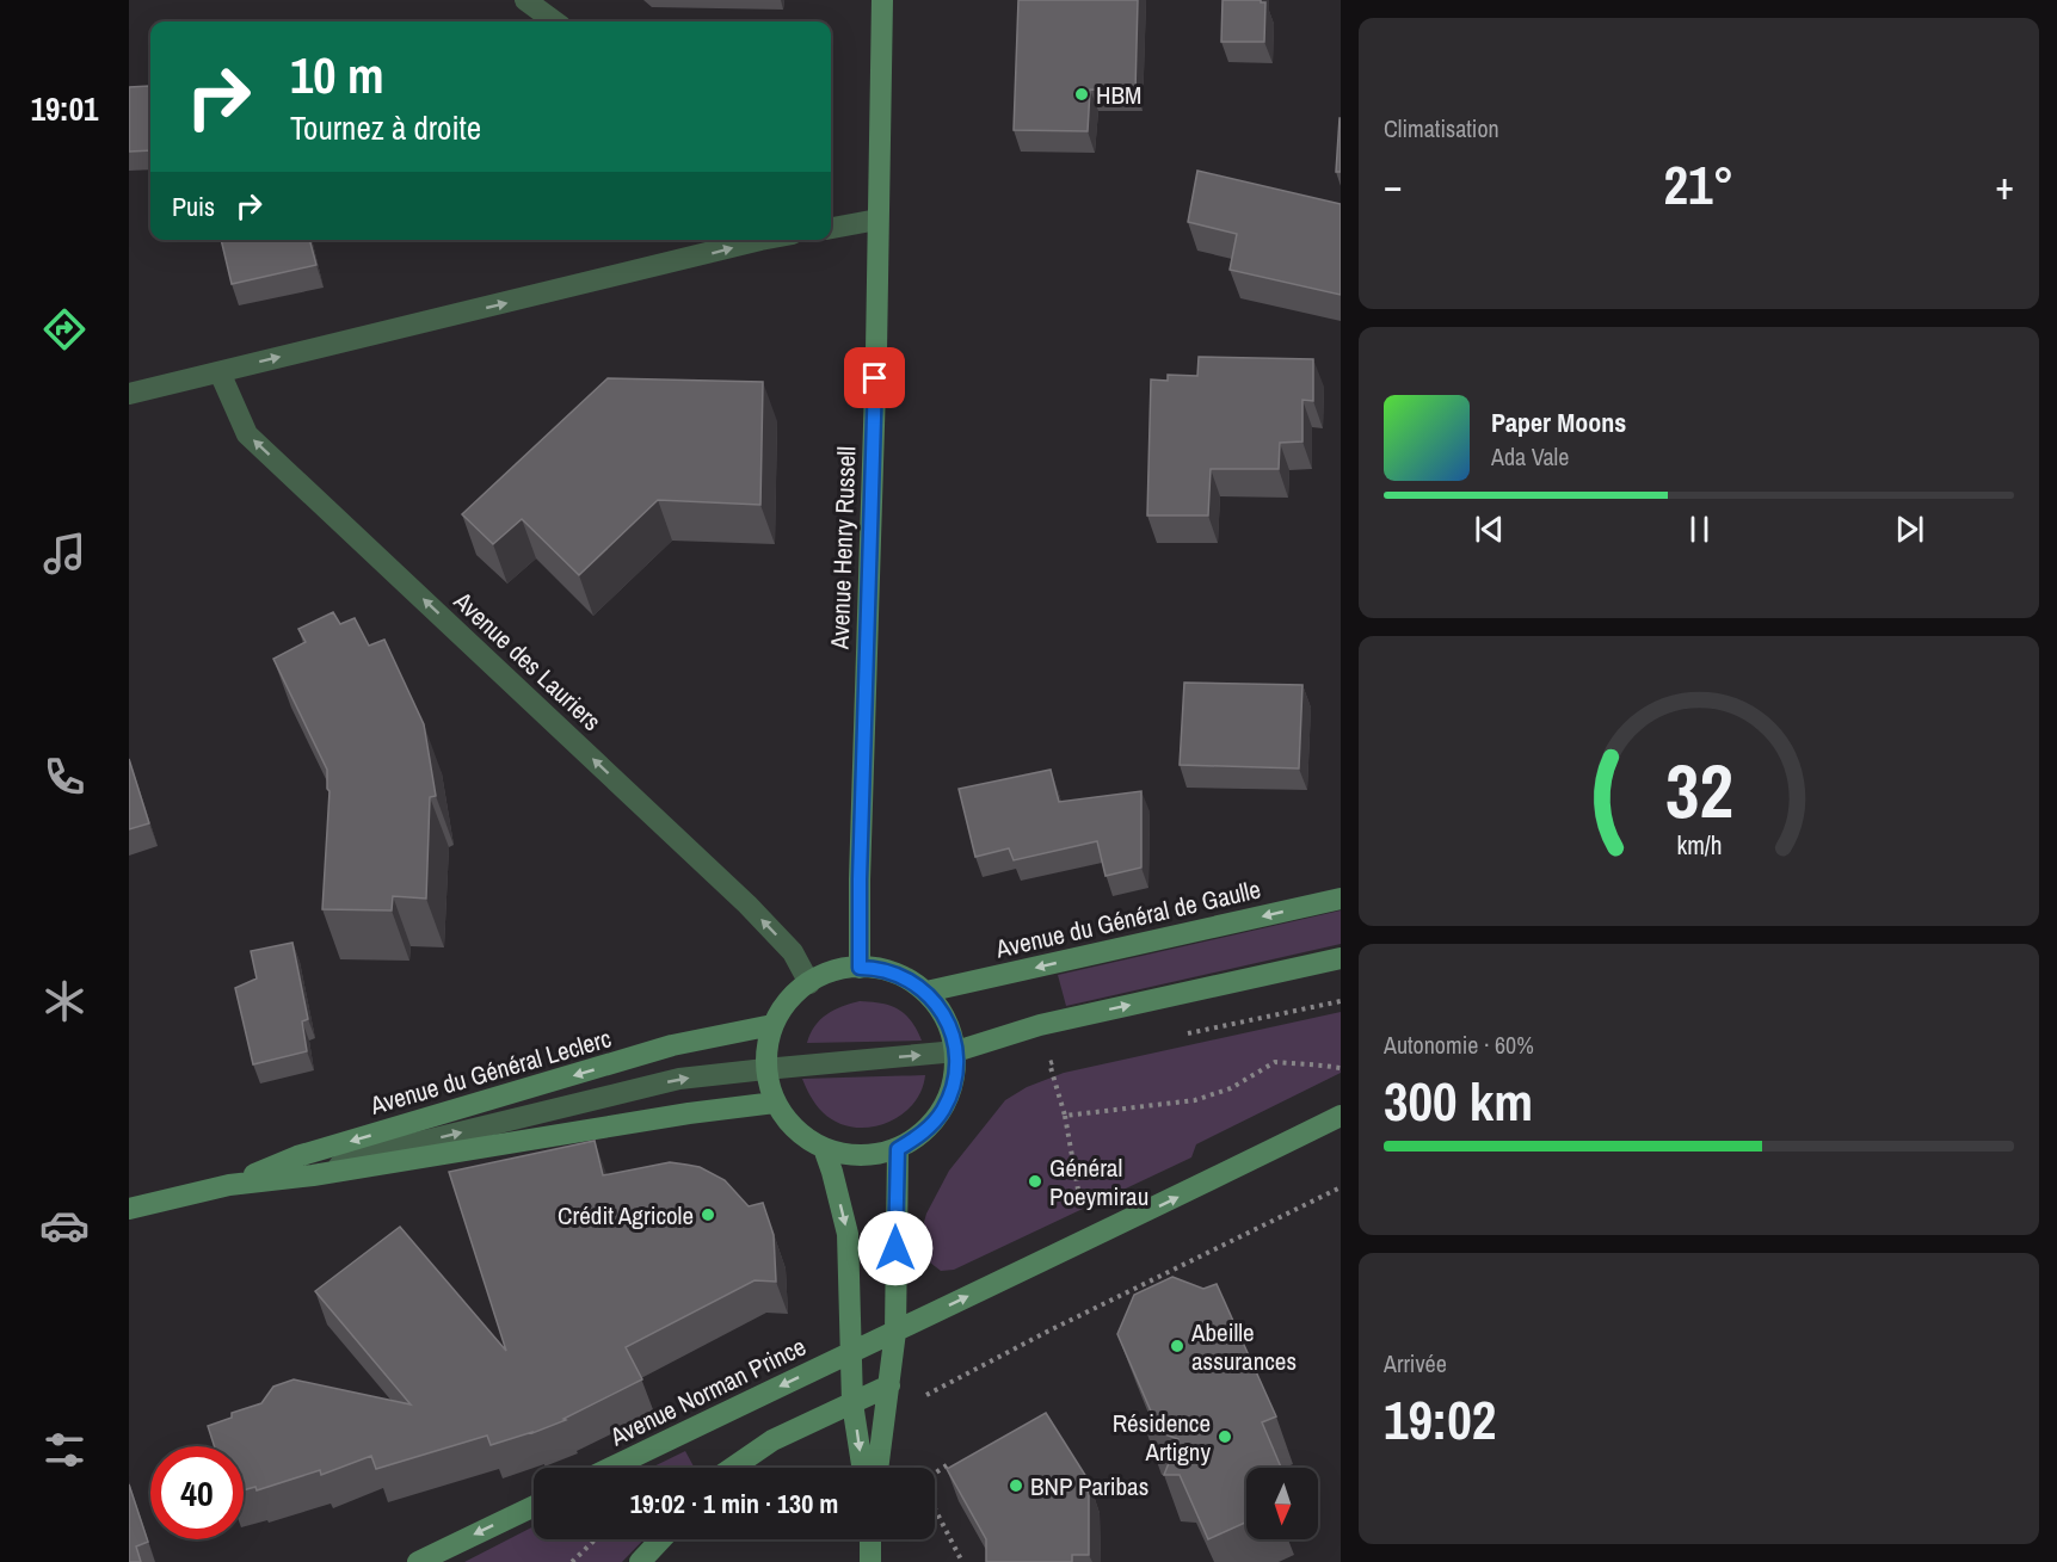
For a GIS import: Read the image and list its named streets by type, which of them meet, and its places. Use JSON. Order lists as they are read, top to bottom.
{
  "streets": {
    "street": [
      "Avenue Henry Russell",
      "Avenue des Lauriers",
      "Avenue du Général de Gaulle",
      "Avenue du Général Leclerc",
      "Avenue Norman Prince"
    ]
  },
  "one_way": ["Avenue des Lauriers"],
  "places": [
    "HBM",
    "Général Poeymirau",
    "Crédit Agricole",
    "Abeille assurances",
    "Résidence Artigny",
    "BNP Paribas"
  ],
  "north": "bottom",
  "page": {
    "tabs": "19:01",
    "tile": [
      "Climatisation",
      ["Autonomie · 60%", "300 km"],
      ["Arrivée", "19:02"]
    ],
    "turn": ["10 m", "Tournez à droite"],
    "heat": ["−", "21°", "+"],
    "then": "Puis",
    "song": ["Paper Moons", "Ada Vale"],
    "limit": "40",
    "trip": "19:02 · 1 min · 130 m",
    "gauge": ["32", "km/h"]
  }
}
